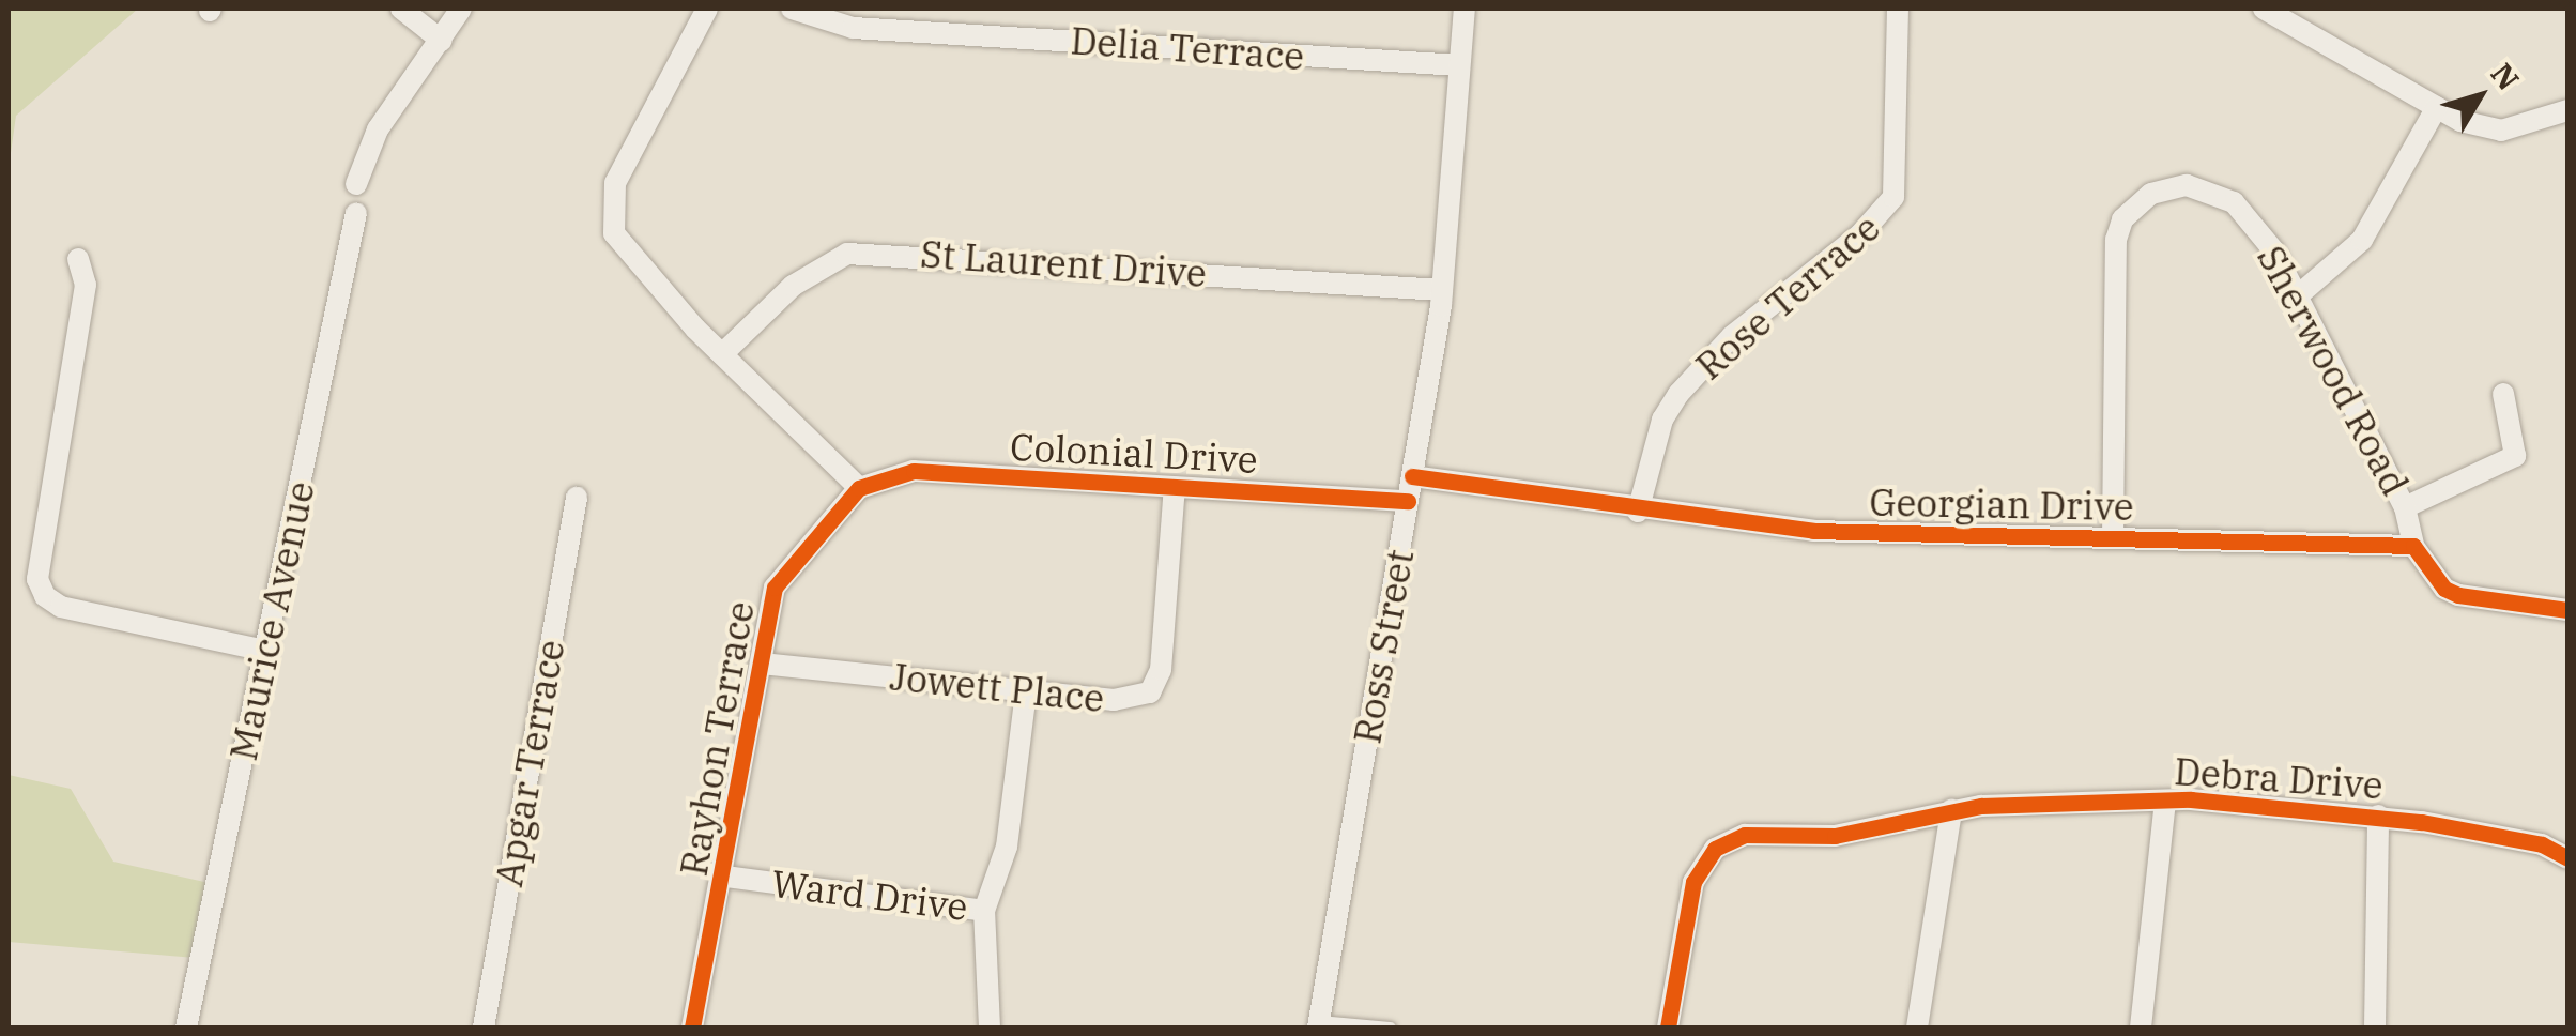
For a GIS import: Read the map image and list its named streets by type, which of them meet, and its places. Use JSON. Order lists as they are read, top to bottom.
{
  "streets": {
    "street": [
      "Delia Terrace",
      "St Laurent Drive",
      "Rose Terrace",
      "Sherwood Road",
      "Colonial Drive",
      "Georgian Drive",
      "Maurice Avenue",
      "Ross Street",
      "Jowett Place",
      "Rayhon Terrace",
      "Apgar Terrace",
      "Debra Drive",
      "Ward Drive"
    ]
  },
  "crossings": [
    ["Delia Terrace", "Ross Street"],
    ["St Laurent Drive", "Ross Street"],
    ["Rose Terrace", "Georgian Drive"],
    ["Sherwood Road", "Georgian Drive"],
    ["Colonial Drive", "Ross Street"],
    ["Colonial Drive", "Jowett Place"],
    ["Colonial Drive", "Rayhon Terrace"],
    ["Georgian Drive", "Ross Street"],
    ["Jowett Place", "Rayhon Terrace"],
    ["Jowett Place", "Ward Drive"],
    ["Rayhon Terrace", "Ward Drive"]
  ],
  "north": "top right"
}
